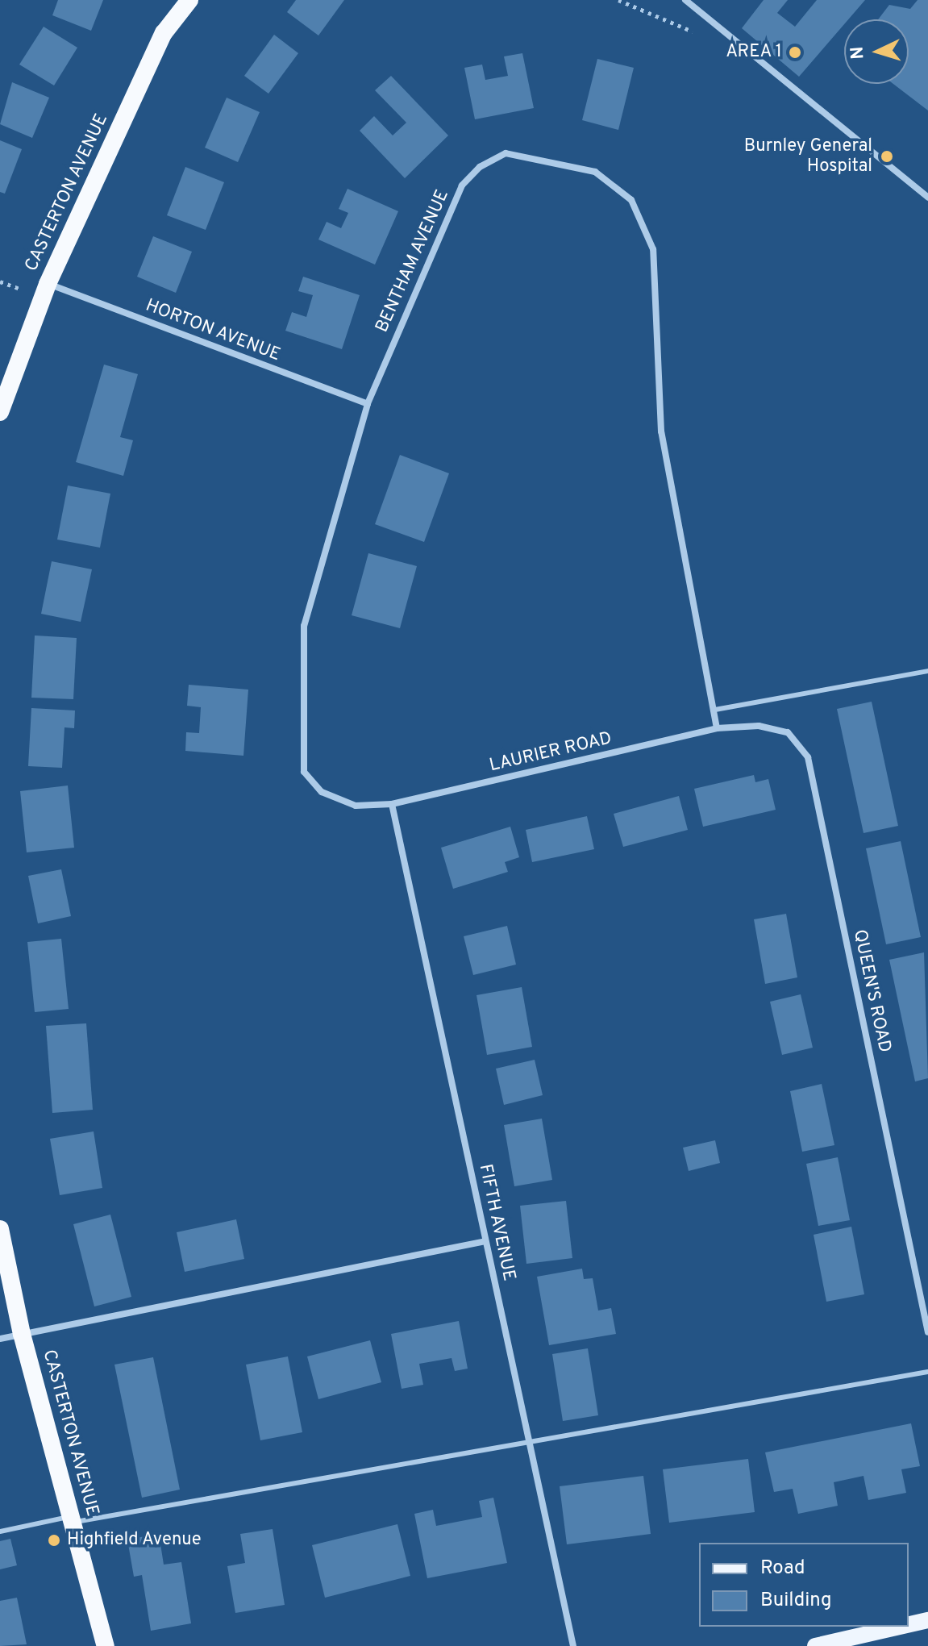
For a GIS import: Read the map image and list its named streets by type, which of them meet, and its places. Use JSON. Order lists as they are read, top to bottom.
{
  "streets": {
    "highway": ["CASTERTON AVENUE"],
    "street": [
      "BENTHAM AVENUE",
      "HORTON AVENUE",
      "LAURIER ROAD",
      "QUEEN'S ROAD",
      "FIFTH AVENUE"
    ]
  },
  "crossings": [
    ["CASTERTON AVENUE", "HORTON AVENUE"],
    ["BENTHAM AVENUE", "HORTON AVENUE"],
    ["BENTHAM AVENUE", "LAURIER ROAD"],
    ["BENTHAM AVENUE", "QUEEN'S ROAD"],
    ["BENTHAM AVENUE", "FIFTH AVENUE"],
    ["LAURIER ROAD", "QUEEN'S ROAD"],
    ["LAURIER ROAD", "FIFTH AVENUE"]
  ],
  "places": ["AREA 1", "Burnley General Hospital", "Highfield Avenue"],
  "legend": ["Road", "Building"],
  "north": "left"
}
